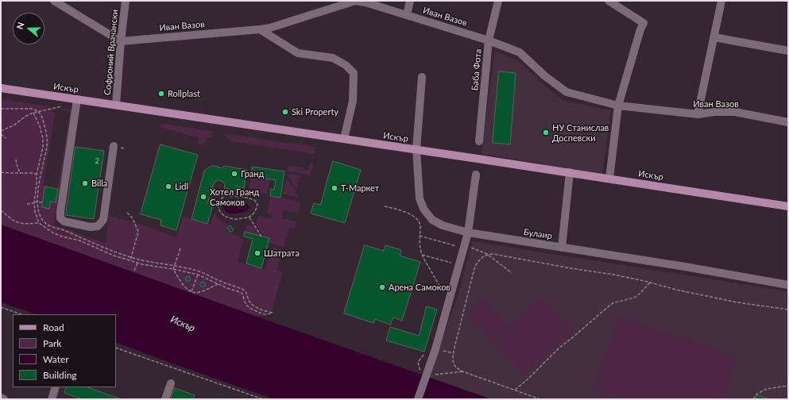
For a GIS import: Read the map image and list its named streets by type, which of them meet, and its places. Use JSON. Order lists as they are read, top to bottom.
{
  "streets": {
    "main road": ["Искър"],
    "street": [
      "Иван Вазов",
      "Софроний Врачански",
      "Баба Фота",
      "Булаир"
    ]
  },
  "crossings": [
    ["Иван Вазов", "Софроний Врачански"],
    ["Иван Вазов", "Баба Фота"],
    ["Софроний Врачански", "Искър"],
    ["Искър", "Булаир"]
  ],
  "water": ["Искър"],
  "places": [
    "Rollplast",
    "Ski Property",
    "НУ Станислав Доспевски",
    "Гранд",
    "Billa",
    "Lidl",
    "Т-Маркет",
    "Хотел Гранд Самоков",
    "Шатрата",
    "Арена Самоков"
  ],
  "house_numbers": ["2"],
  "legend": [
    "Road",
    "Park",
    "Water",
    "Building"
  ],
  "north": "left"
}
